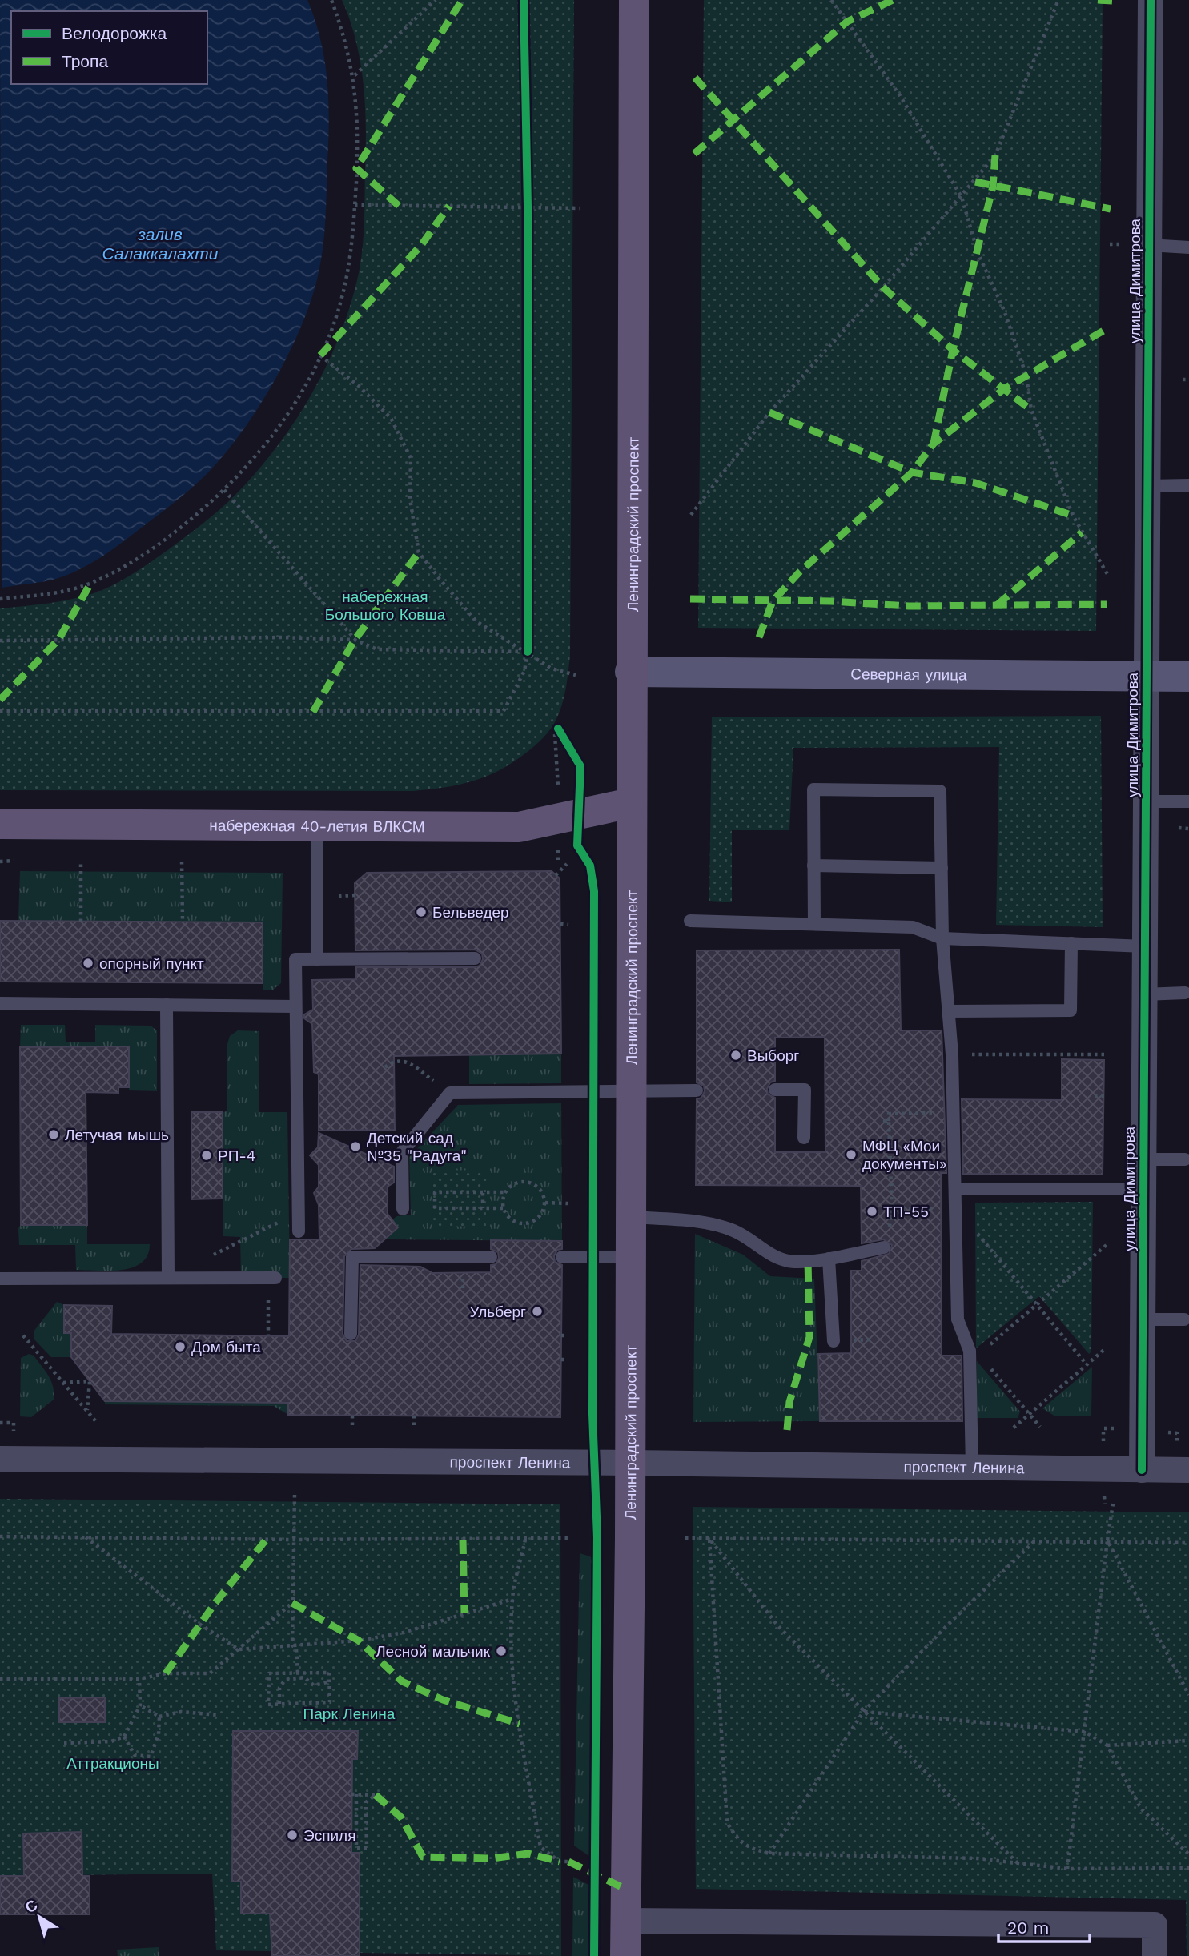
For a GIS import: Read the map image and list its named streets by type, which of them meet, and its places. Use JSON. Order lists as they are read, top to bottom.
{
  "streets": {
    "main road": ["Ленинградский проспект", "Северная улица", "набережная 40-летия ВЛКСМ"],
    "street": ["улица Димитрова", "проспект Ленина"]
  },
  "crossings": [
    ["улица Димитрова", "Северная улица"],
    ["улица Димитрова", "проспект Ленина"],
    ["Ленинградский проспект", "Северная улица"],
    ["Ленинградский проспект", "набережная 40-летия ВЛКСМ"],
    ["Ленинградский проспект", "проспект Ленина"]
  ],
  "water": ["залив Салаккалахти"],
  "parks": ["набережная Большого Ковша", "Парк Ленина", "Аттракционы"],
  "places": [
    "Бельведер",
    "опорный пункт",
    "Выборг",
    "Летучая мышь",
    "Детский сад №35 \"Радуга\"",
    "МФЦ «Мои документы»",
    "РП-4",
    "ТП-55",
    "Ульберг",
    "Дом быта",
    "Лесной мальчик",
    "Эспиля"
  ],
  "legend": ["Велодорожка", "Тропа"],
  "scale_bar": "20 m",
  "north": "top left"
}
